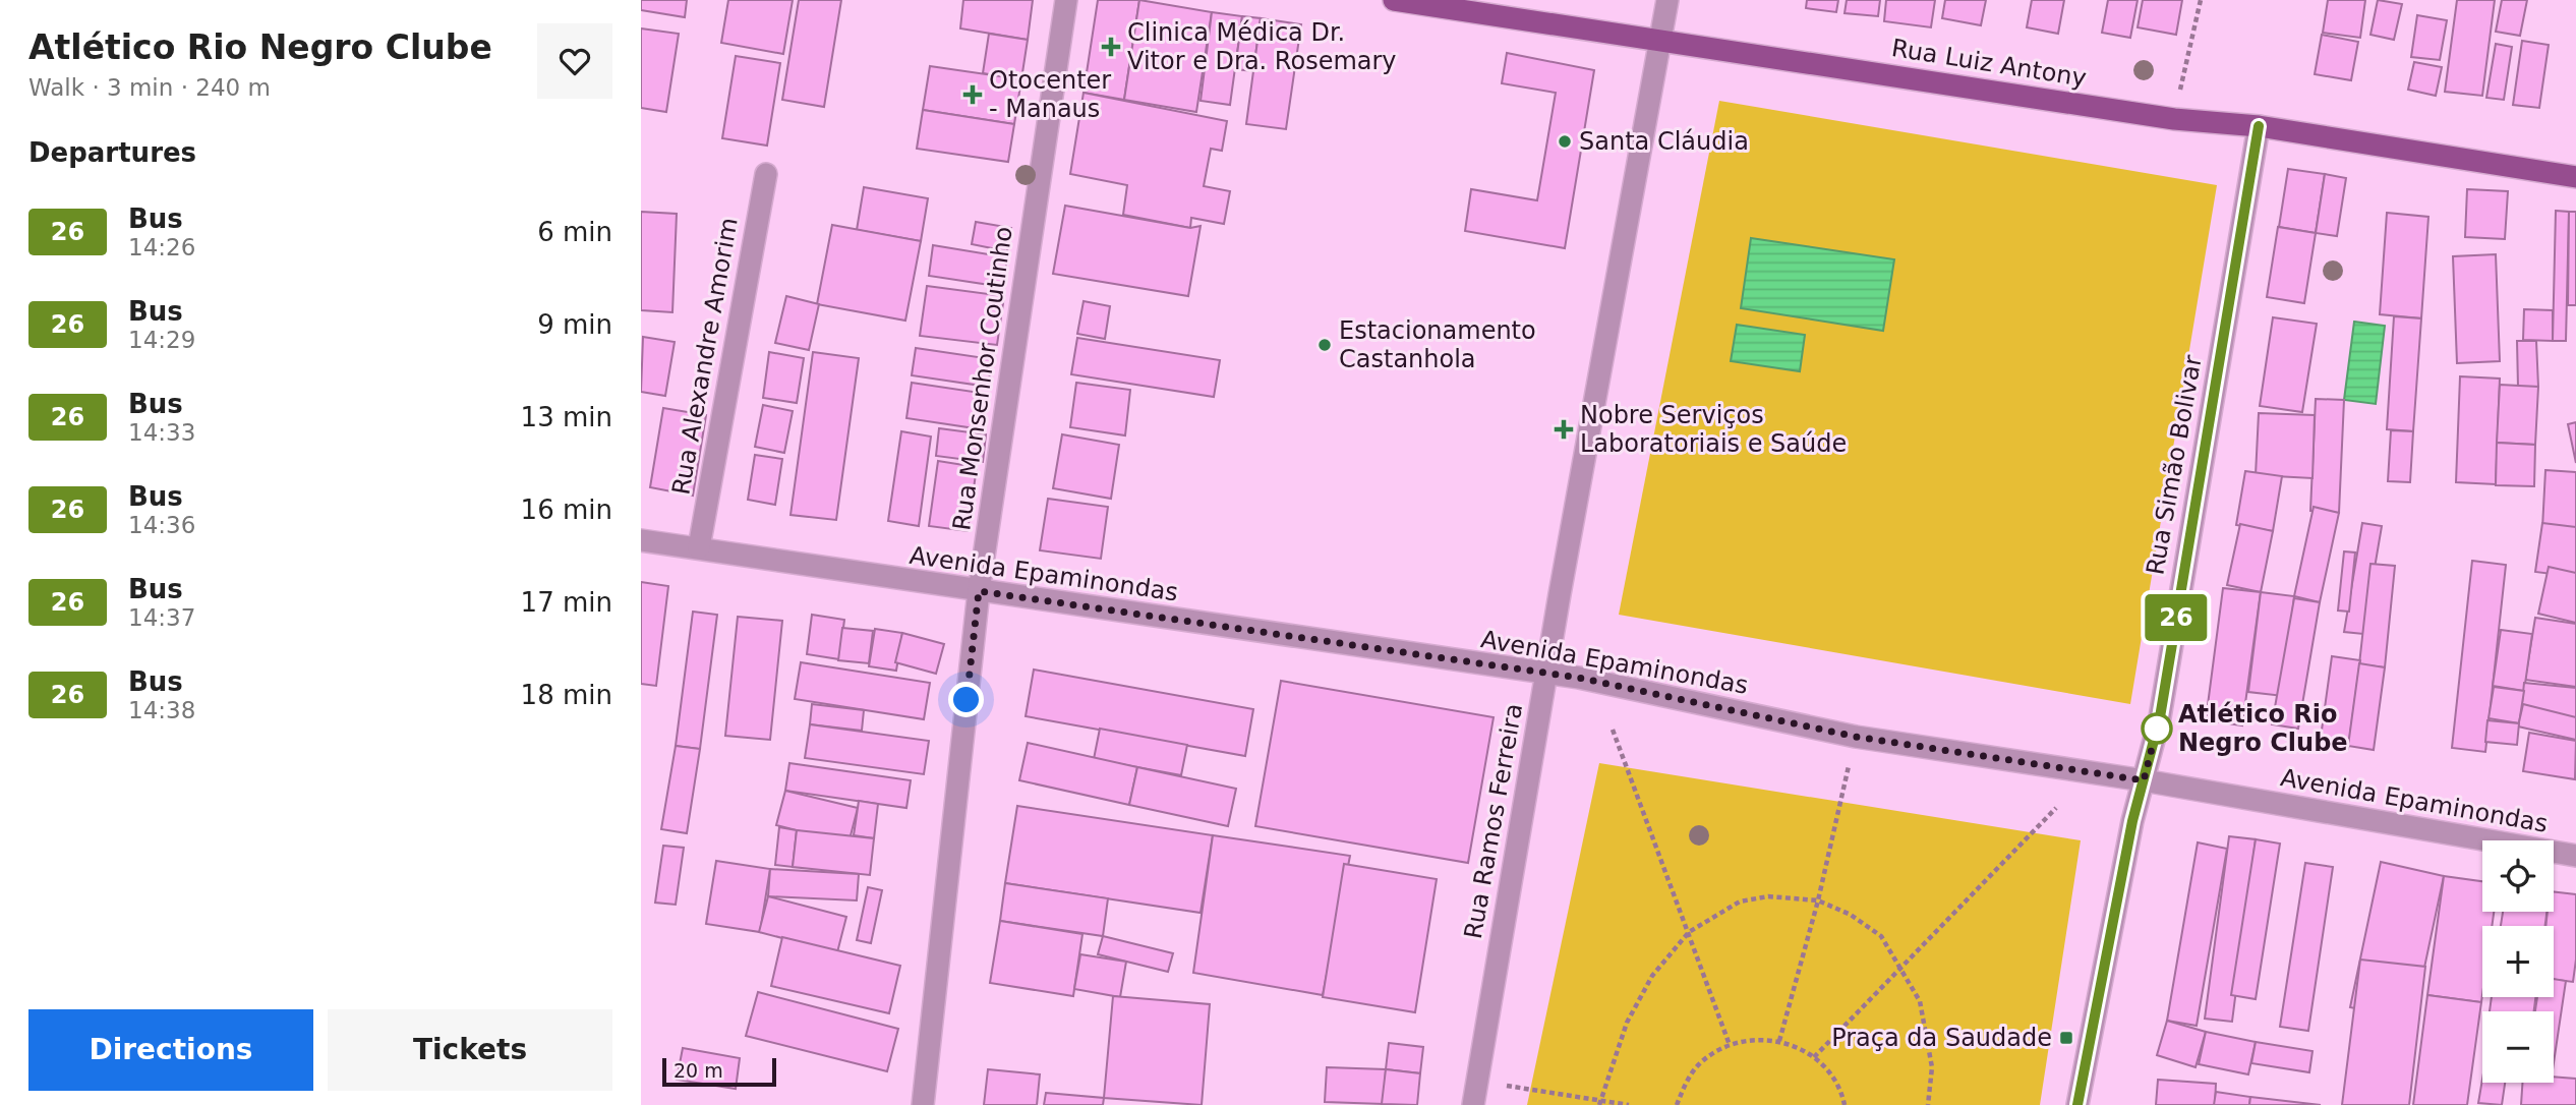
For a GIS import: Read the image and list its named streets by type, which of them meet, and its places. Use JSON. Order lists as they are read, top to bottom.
{
  "streets": {
    "main road": ["Rua Luiz Antony"],
    "street": [
      "Rua Alexandre Amorim",
      "Rua Monsenhor Coutinho",
      "Rua Simão Bolivar",
      "Avenida Epaminondas",
      "Rua Ramos Ferreira"
    ]
  },
  "crossings": [
    ["Rua Luiz Antony", "Rua Simão Bolivar"],
    ["Rua Luiz Antony", "Rua Ramos Ferreira"],
    ["Rua Alexandre Amorim", "Avenida Epaminondas"],
    ["Rua Monsenhor Coutinho", "Avenida Epaminondas"],
    ["Rua Simão Bolivar", "Avenida Epaminondas"],
    ["Avenida Epaminondas", "Rua Ramos Ferreira"]
  ],
  "places": {
    "health": ["Clinica Médica Dr. Vitor e Dra. Rosemary", "Otocenter - Manaus", "Nobre Serviços Laboratoriais e Saúde"],
    "other": ["Santa Cláudia", "Estacionamento Castanhola", "Atlético Rio Negro Clube"],
    "transit": ["Praça da Saudade"]
  },
  "lines": ["bus line 26"],
  "scale_bar": "20 m",
  "page": {
    "heading": [
      ["Atlético Rio Negro Clube", "Walk · 3 min · 240 m"],
      "Departures"
    ],
    "on_map": "26",
    "list": [
      {
        "mark": "26",
        "name": "Bus",
        "note": "14:26",
        "value": "6 min"
      },
      {
        "mark": "26",
        "name": "Bus",
        "note": "14:29",
        "value": "9 min"
      },
      {
        "mark": "26",
        "name": "Bus",
        "note": "14:33",
        "value": "13 min"
      },
      {
        "mark": "26",
        "name": "Bus",
        "note": "14:36",
        "value": "16 min"
      },
      {
        "mark": "26",
        "name": "Bus",
        "note": "14:37",
        "value": "17 min"
      },
      {
        "mark": "26",
        "name": "Bus",
        "note": "14:38",
        "value": "18 min"
      }
    ],
    "map_buttons": ["+", "−"],
    "buttons": ["Directions", "Tickets"],
    "scale": "20 m"
  }
}
